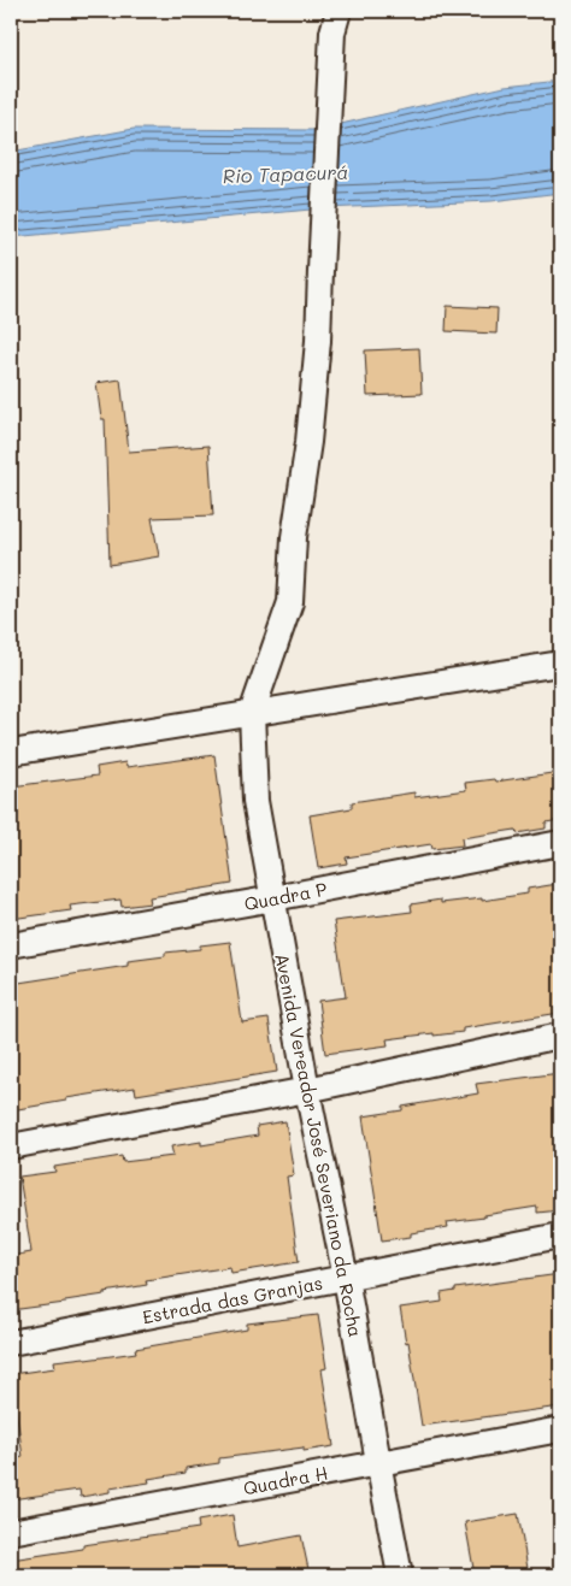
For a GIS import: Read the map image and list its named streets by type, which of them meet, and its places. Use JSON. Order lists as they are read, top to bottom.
{
  "streets": {
    "street": [
      "Quadra P",
      "Avenida Vereador José Severiano da Rocha",
      "Estrada das Granjas",
      "Quadra H"
    ]
  },
  "crossings": [
    ["Quadra P", "Avenida Vereador José Severiano da Rocha"],
    ["Avenida Vereador José Severiano da Rocha", "Estrada das Granjas"],
    ["Avenida Vereador José Severiano da Rocha", "Quadra H"]
  ],
  "water": ["Rio Tapacurá"]
}
